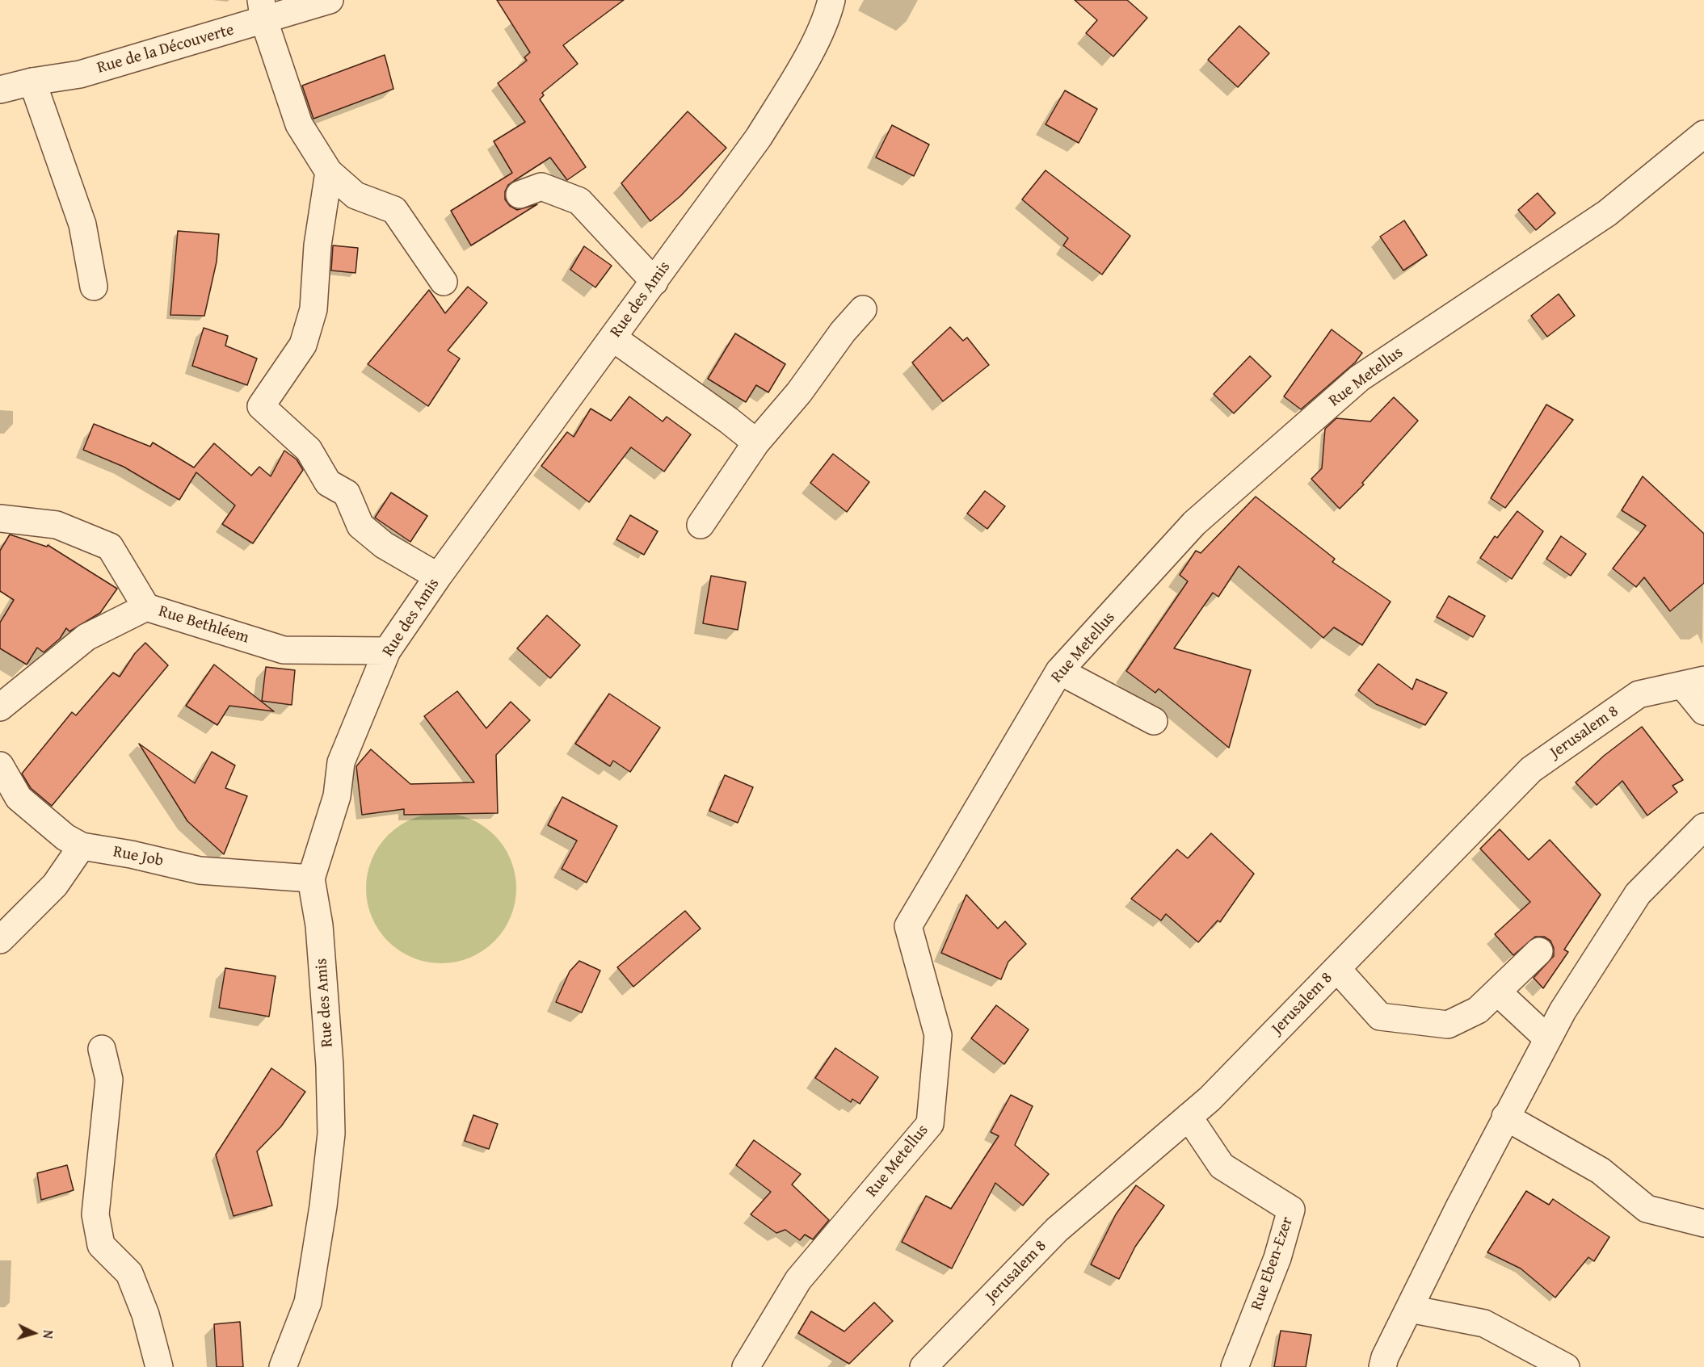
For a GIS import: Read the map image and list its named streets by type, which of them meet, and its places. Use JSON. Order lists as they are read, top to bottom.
{
  "streets": {
    "street": [
      "Rue de la Découverte",
      "Rue des Amis",
      "Rue Metellus",
      "Rue Bethléem",
      "Jerusalem 8",
      "Rue Job",
      "Rue Eben-Ezer"
    ]
  },
  "crossings": [
    ["Rue des Amis", "Rue Bethléem"],
    ["Rue des Amis", "Rue Job"],
    ["Jerusalem 8", "Rue Eben-Ezer"]
  ],
  "north": "right"
}
